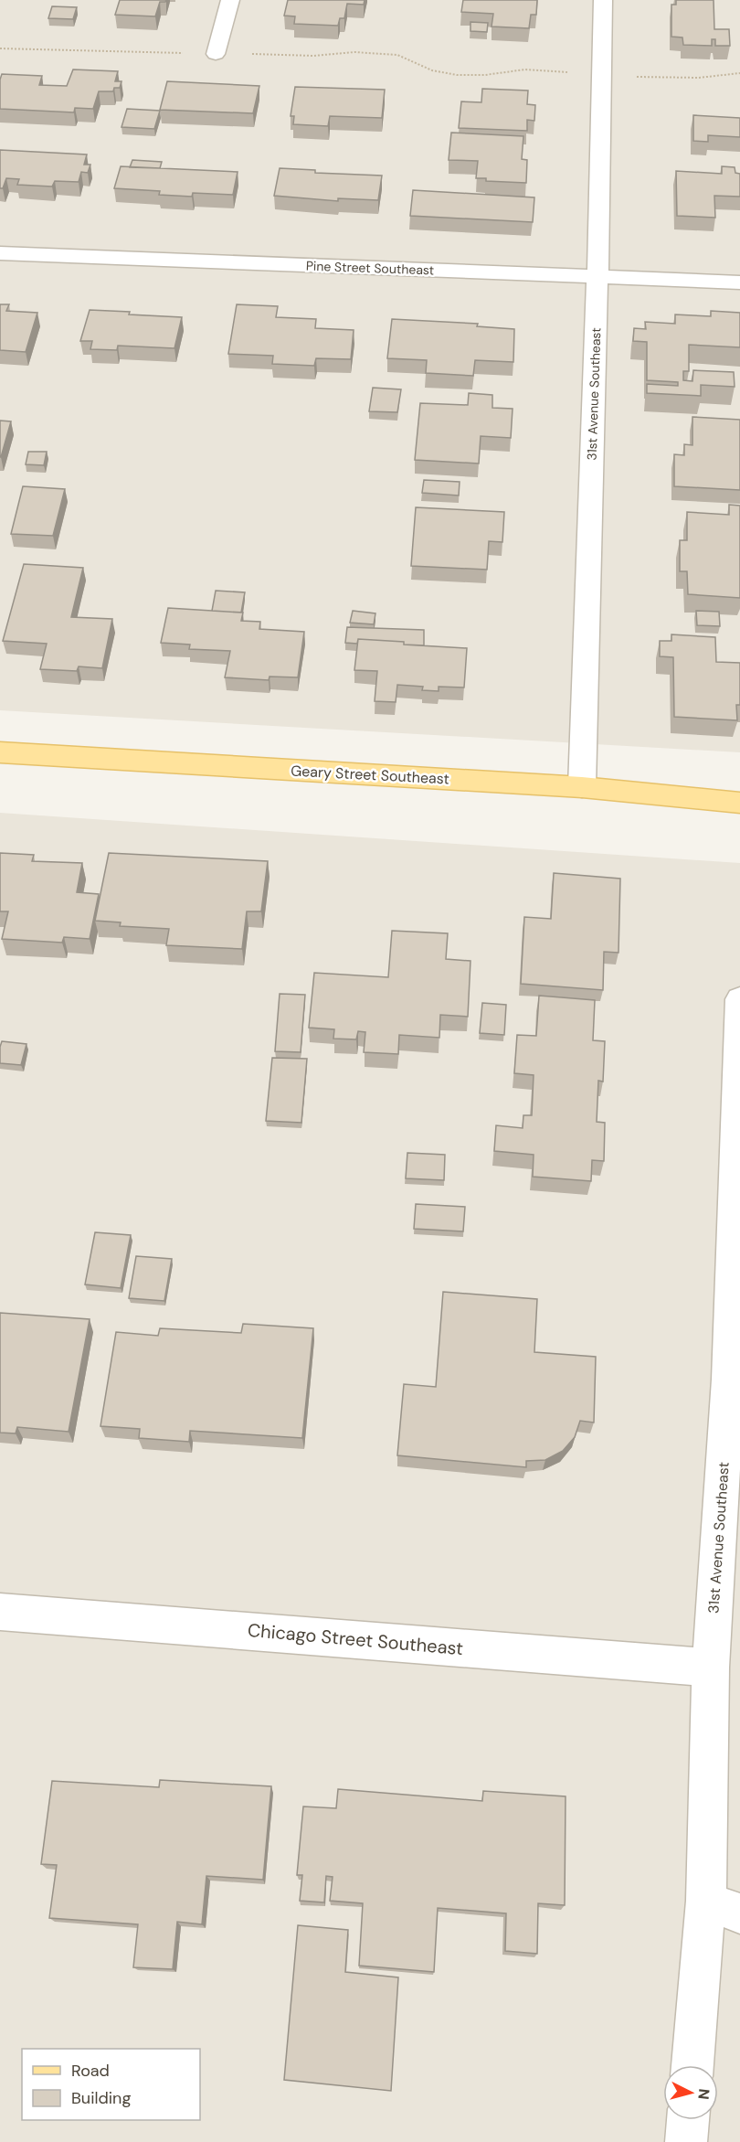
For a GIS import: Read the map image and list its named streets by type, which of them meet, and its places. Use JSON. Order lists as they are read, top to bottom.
{
  "streets": {
    "main road": ["Geary Street Southeast"],
    "street": ["Pine Street Southeast", "31st Avenue Southeast", "Chicago Street Southeast"]
  },
  "crossings": [
    ["Pine Street Southeast", "31st Avenue Southeast"],
    ["31st Avenue Southeast", "Geary Street Southeast"],
    ["31st Avenue Southeast", "Chicago Street Southeast"]
  ],
  "legend": ["Road", "Building"],
  "north": "right"
}
